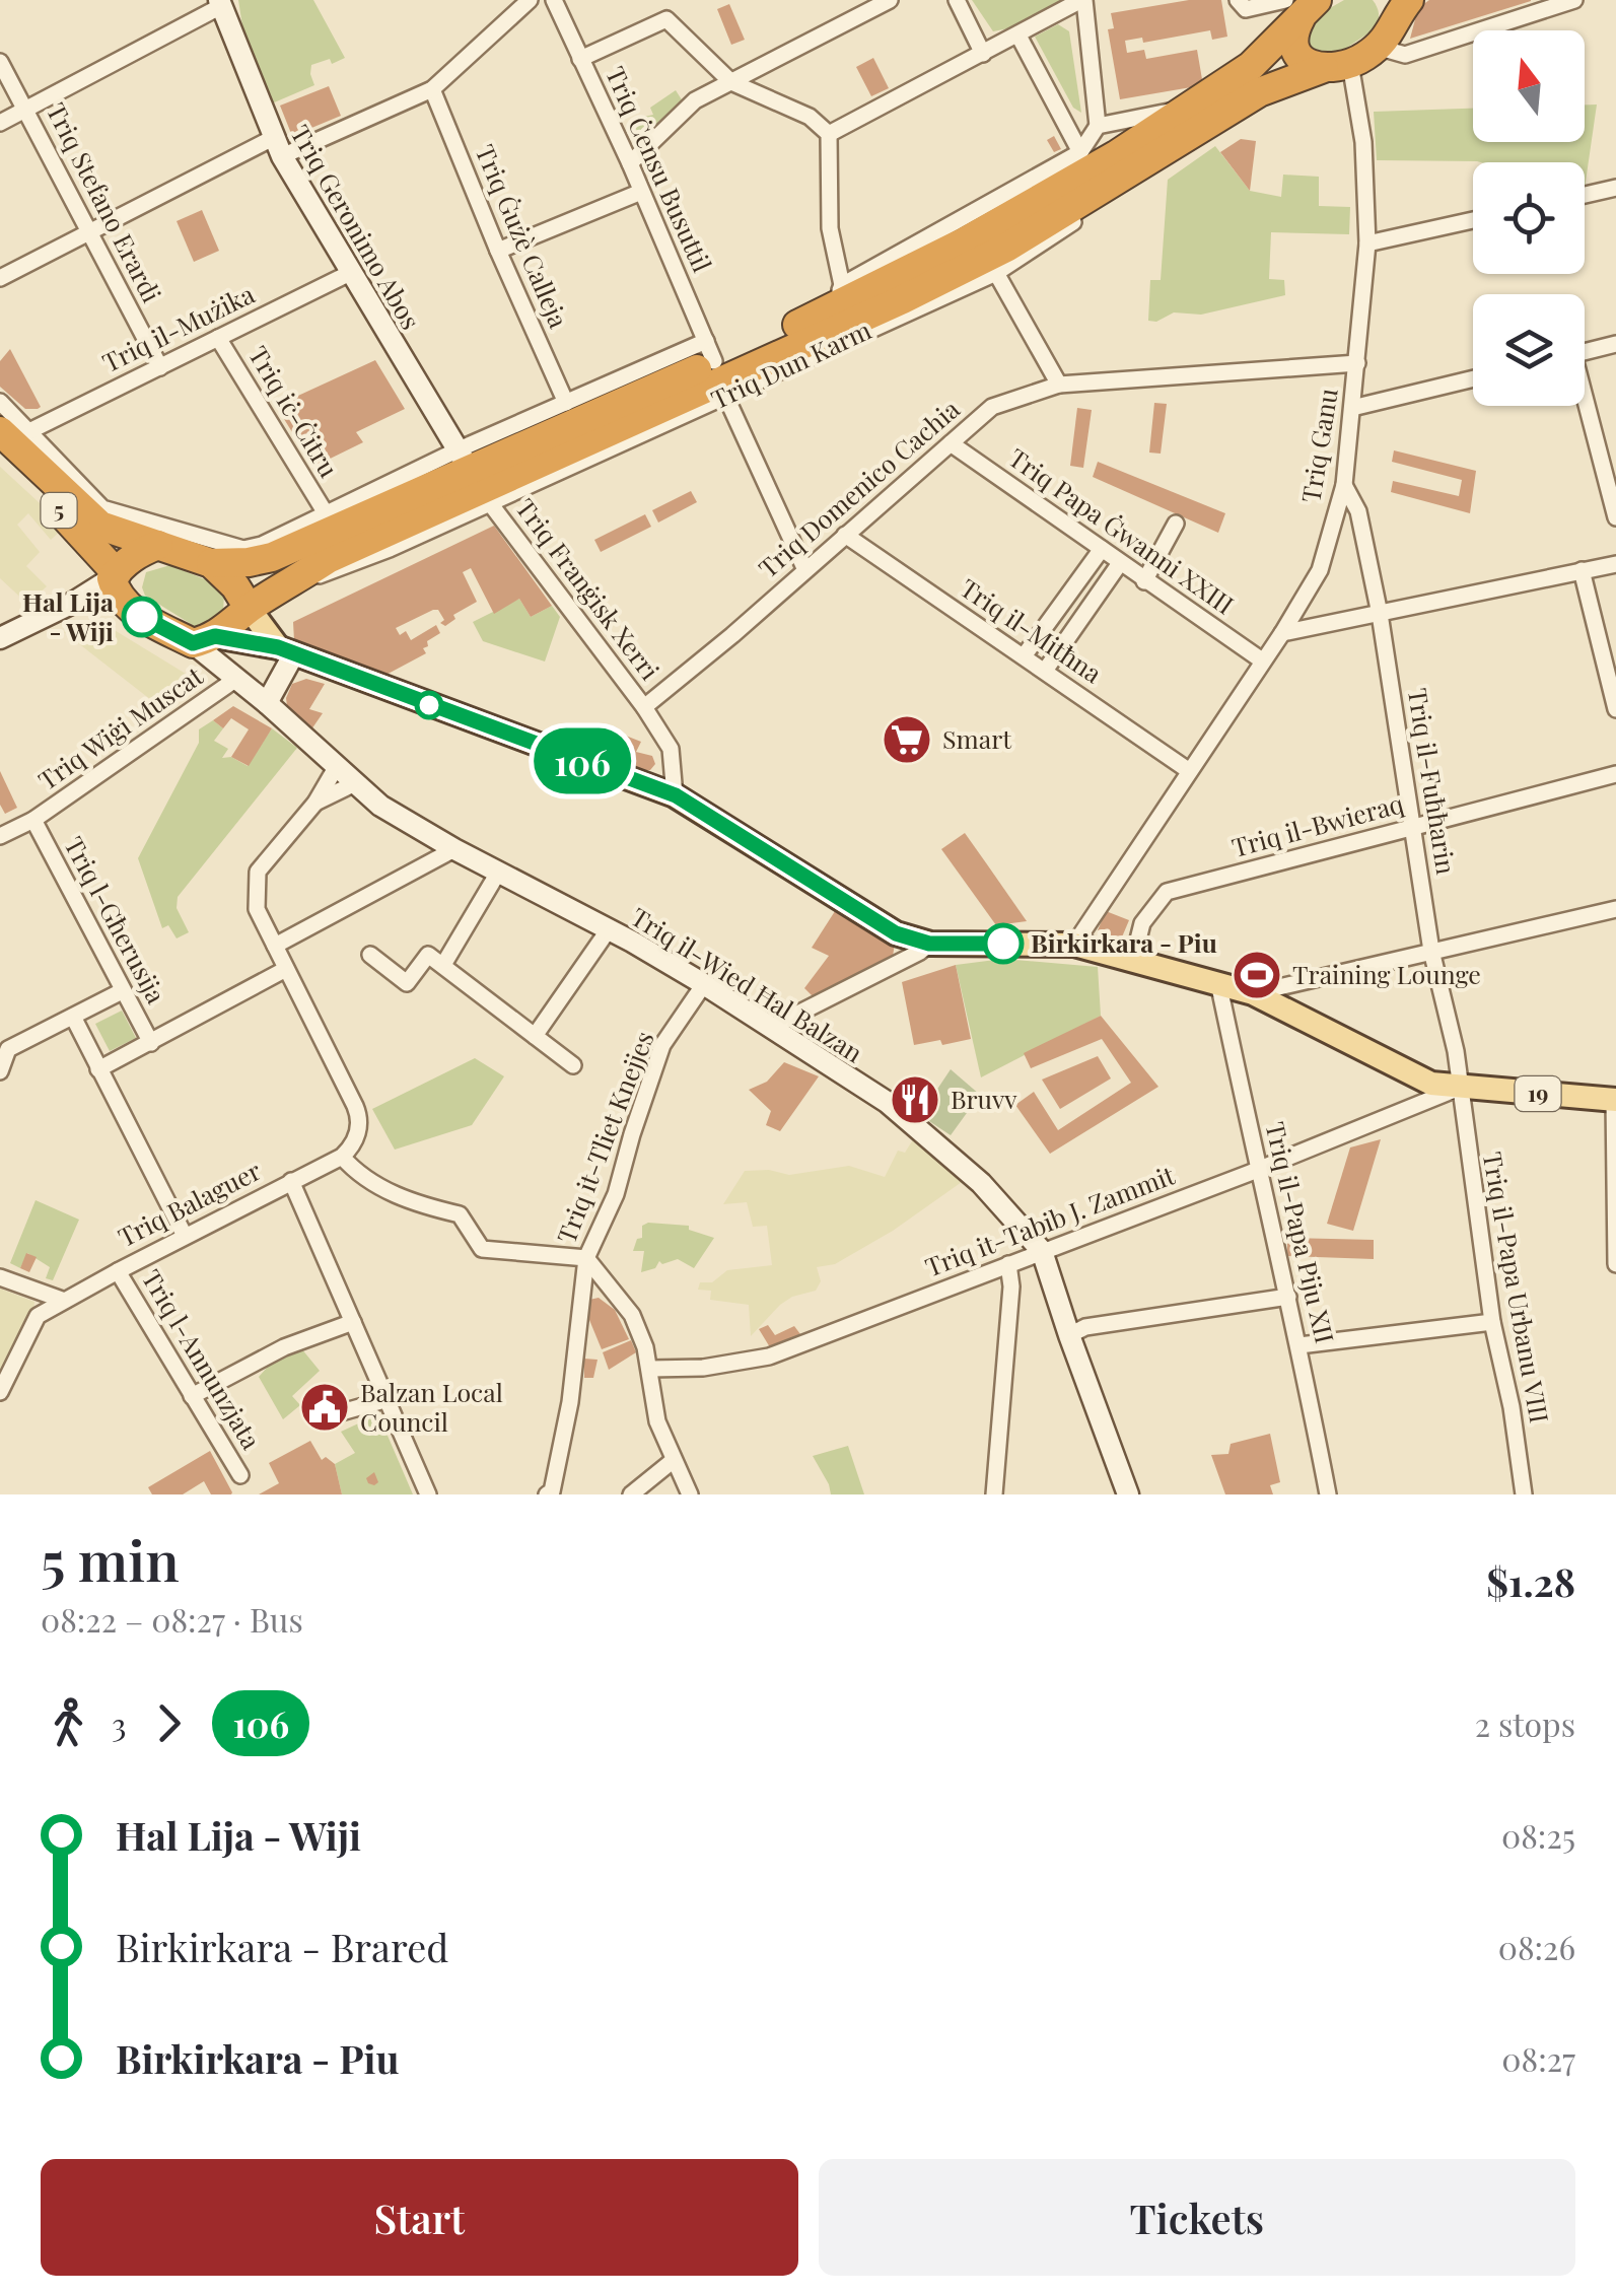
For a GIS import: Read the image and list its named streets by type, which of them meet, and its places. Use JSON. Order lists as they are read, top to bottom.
{
  "streets": {
    "highway": ["Triq Dun Karm", "5"],
    "main road": ["Triq Geronimo Abos", "Triq il-Wied Ħal Balzan", "19"],
    "street": [
      "Triq Ċensu Busuttil",
      "Triq Stefano Erardi",
      "Triq Ġużè Calleja",
      "Triq il-Mużika",
      "Triq iċ-Ċitru",
      "Triq Ganu",
      "Triq Domenico Cachia",
      "Triq Papa Ġwanni XXIII",
      "Triq Franġisk Xerri",
      "Triq il-Mitħna",
      "Triq Wiġi Muscat",
      "Triq il-Fuħħarin",
      "Triq il-Bwieraq",
      "Triq l-Għerusija",
      "Triq it-Tliet Knejjes",
      "Triq Balaguer",
      "Triq it-Tabib J. Zammit",
      "Triq il-Papa Piju XII",
      "Triq il-Papa Urbanu VIII",
      "Triq l-Annunzjata"
    ]
  },
  "crossings": [
    ["Triq Ċensu Busuttil", "Triq Dun Karm"],
    ["Triq Ċensu Busuttil", "Triq Domenico Cachia"],
    ["Triq Stefano Erardi", "Triq il-Mużika"],
    ["Triq Geronimo Abos", "Triq il-Mużika"],
    ["Triq Geronimo Abos", "Triq Dun Karm"],
    ["Triq Ġużè Calleja", "Triq Dun Karm"],
    ["Triq il-Mużika", "Triq Dun Karm"],
    ["Triq il-Mużika", "Triq iċ-Ċitru"],
    ["Triq Dun Karm", "Triq iċ-Ċitru"],
    ["Triq Dun Karm", "Triq Ganu"],
    ["Triq Dun Karm", "5"],
    ["Triq Dun Karm", "Triq Franġisk Xerri"],
    ["Triq Dun Karm", "Triq il-Wied Ħal Balzan"],
    ["Triq Ganu", "Triq Domenico Cachia"],
    ["Triq Ganu", "Triq Papa Ġwanni XXIII"],
    ["Triq Ganu", "Triq il-Mitħna"],
    ["Triq Ganu", "Triq il-Fuħħarin"],
    ["Triq Ganu", "19"],
    ["Triq Domenico Cachia", "Triq Papa Ġwanni XXIII"],
    ["Triq Domenico Cachia", "Triq Franġisk Xerri"],
    ["Triq Domenico Cachia", "Triq il-Mitħna"],
    ["Triq Wiġi Muscat", "Triq l-Għerusija"],
    ["Triq Wiġi Muscat", "Triq il-Wied Ħal Balzan"],
    ["Triq il-Fuħħarin", "Triq il-Bwieraq"],
    ["Triq il-Fuħħarin", "19"],
    ["Triq il-Fuħħarin", "Triq it-Tabib J. Zammit"],
    ["Triq il-Fuħħarin", "Triq il-Papa Urbanu VIII"],
    ["Triq il-Bwieraq", "19"],
    ["Triq il-Wied Ħal Balzan", "Triq it-Tliet Knejjes"],
    ["Triq il-Wied Ħal Balzan", "Triq it-Tabib J. Zammit"],
    ["19", "Triq it-Tabib J. Zammit"],
    ["19", "Triq il-Papa Piju XII"],
    ["19", "Triq il-Papa Urbanu VIII"],
    ["Triq Balaguer", "Triq l-Annunzjata"],
    ["Triq it-Tabib J. Zammit", "Triq il-Papa Piju XII"],
    ["Triq it-Tabib J. Zammit", "Triq il-Papa Urbanu VIII"]
  ],
  "places": {
    "other": ["Ħal Lija - Wiji", "Birkirkara - Piu"],
    "supermarket": ["Smart"],
    "sports": ["Training Lounge"],
    "restaurant": ["Bruvv"],
    "public building": ["Balzan Local Council"]
  },
  "lines": ["bus line 106"],
  "north": "top",
  "page": {
    "on_map": "106",
    "heading": ["5 min", "08:22 – 08:27 · Bus", "$1.28"],
    "legs": ["3", "106", "2 stops"],
    "list": [
      {
        "name": "Ħal Lija - Wiji",
        "value": "08:25"
      },
      {
        "name": "Birkirkara - Brared",
        "value": "08:26"
      },
      {
        "name": "Birkirkara - Piu",
        "value": "08:27"
      }
    ],
    "buttons": ["Start", "Tickets"]
  }
}
